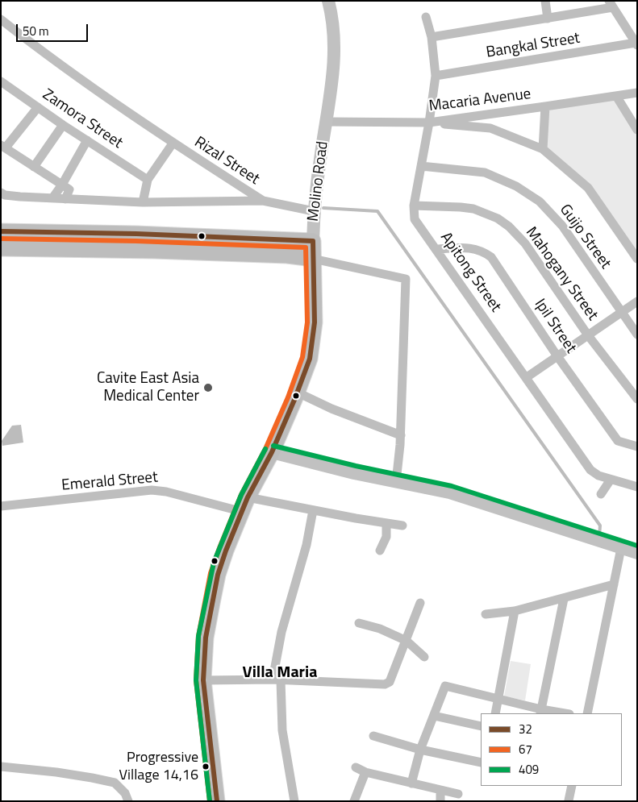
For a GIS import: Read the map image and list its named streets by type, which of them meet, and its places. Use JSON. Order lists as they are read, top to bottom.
{
  "streets": {
    "main road": ["Molino Road"],
    "street": [
      "Bangkal Street",
      "Macaria Avenue",
      "Zamora Street",
      "Rizal Street",
      "Guijo Street",
      "Apitong Street",
      "Mahogany Street",
      "Ipil Street",
      "Emerald Street"
    ]
  },
  "crossings": [
    ["Bangkal Street", "Apitong Street"],
    ["Macaria Avenue", "Molino Road"],
    ["Macaria Avenue", "Apitong Street"],
    ["Molino Road", "Emerald Street"],
    ["Guijo Street", "Apitong Street"],
    ["Apitong Street", "Mahogany Street"],
    ["Apitong Street", "Ipil Street"]
  ],
  "districts": ["Villa Maria"],
  "places": ["Cavite East Asia Medical Center", "Progressive Village 14,16"],
  "lines": ["transit line 32", "transit line 67", "transit line 409"],
  "legend": ["32", "67", "409"],
  "scale_bar": "50 m"
}
